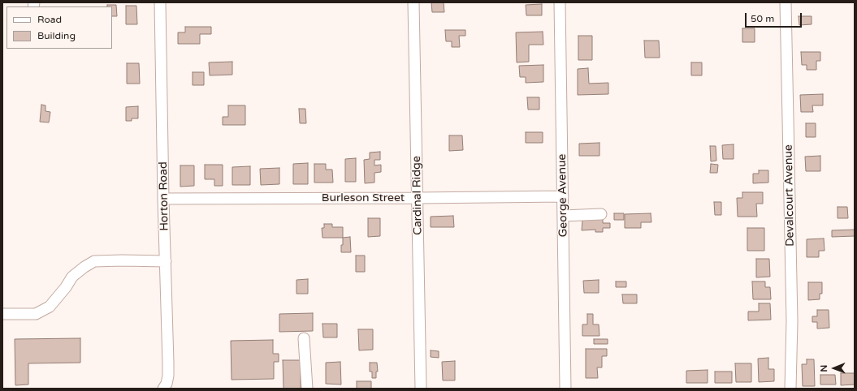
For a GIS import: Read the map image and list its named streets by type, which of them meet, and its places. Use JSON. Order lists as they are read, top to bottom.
{
  "streets": {
    "street": [
      "Cardinal Ridge",
      "George Avenue",
      "Devalcourt Avenue",
      "Horton Road",
      "Burleson Street"
    ]
  },
  "crossings": [
    ["Cardinal Ridge", "Burleson Street"],
    ["George Avenue", "Burleson Street"],
    ["Horton Road", "Burleson Street"]
  ],
  "legend": ["Road", "Building"],
  "scale_bar": "50 m",
  "north": "left"
}
